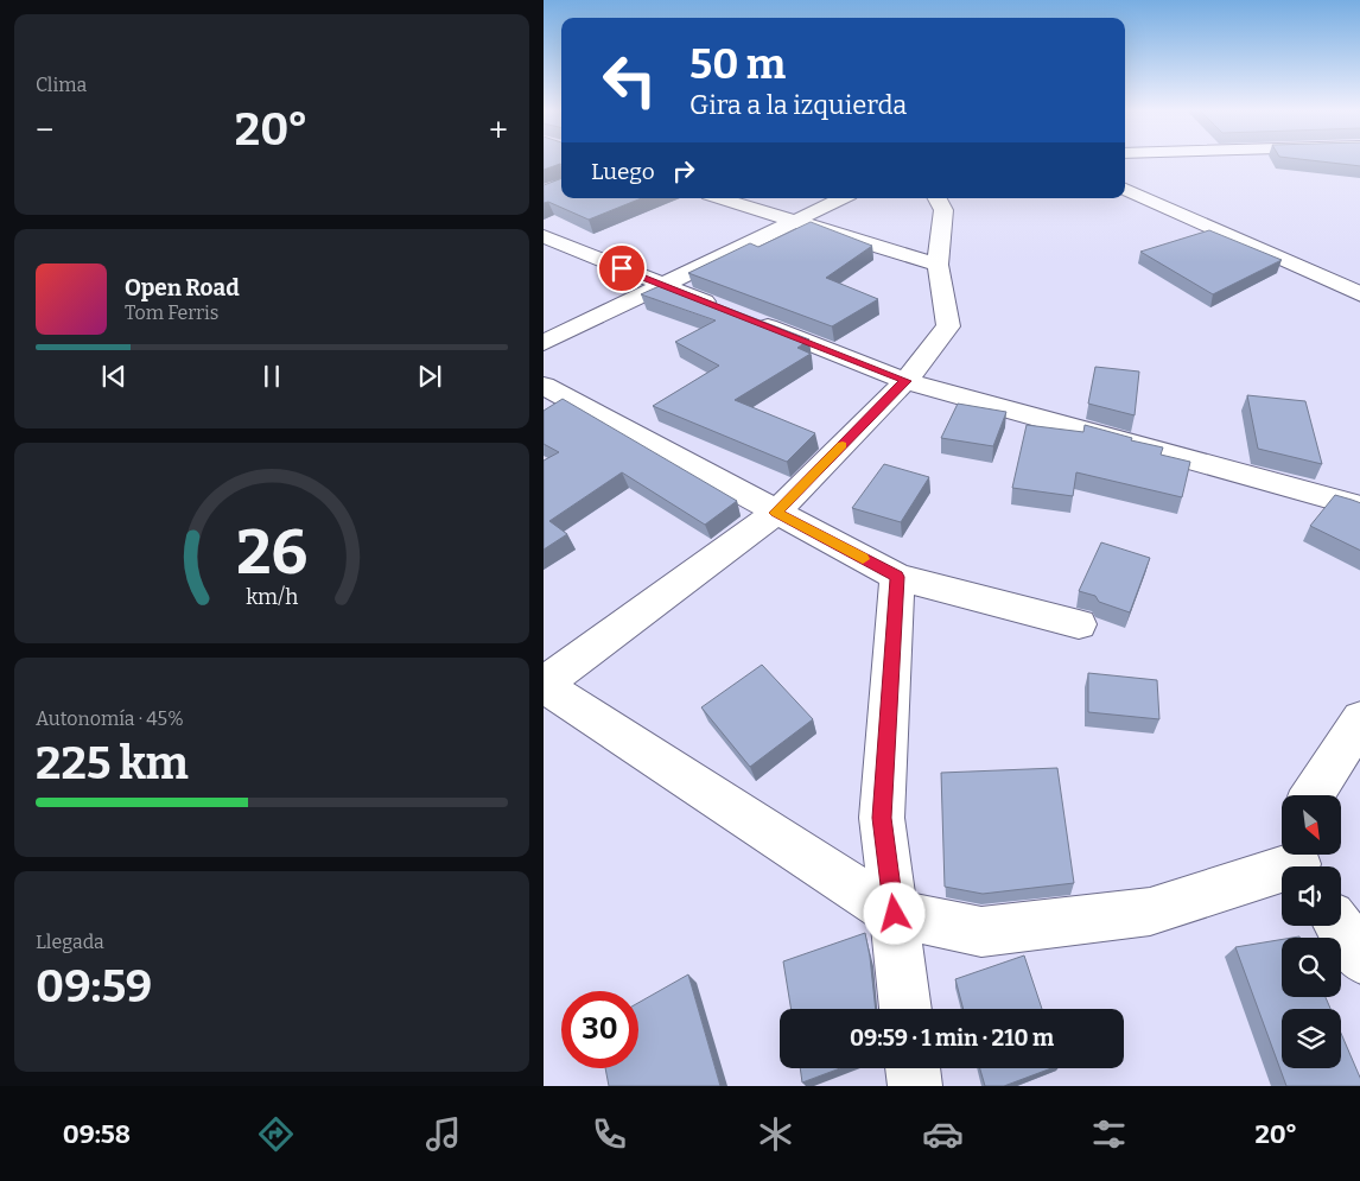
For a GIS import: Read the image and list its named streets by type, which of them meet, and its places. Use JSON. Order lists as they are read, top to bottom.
{
  "north": "bottom right",
  "page": {
    "tile": [
      "Clima",
      ["Autonomía · 45%", "225 km"],
      ["Llegada", "09:59"]
    ],
    "turn": ["50 m", "Gira a la izquierda"],
    "heat": ["−", "20°", "+"],
    "then": "Luego",
    "song": ["Open Road", "Tom Ferris"],
    "limit": "30",
    "trip": "09:59 · 1 min · 210 m",
    "tabs": ["09:58", "20°"],
    "gauge": ["26", "km/h"]
  }
}
